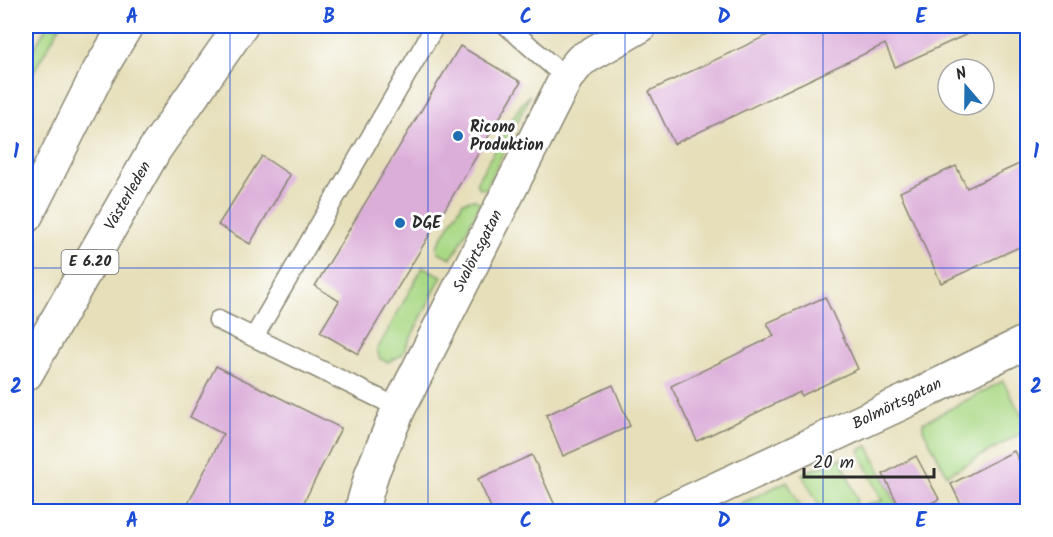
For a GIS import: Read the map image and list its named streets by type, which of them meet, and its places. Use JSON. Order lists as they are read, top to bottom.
{
  "streets": {
    "main road": [
      "Västerleden",
      "Svalörtsgatan",
      "E 6.20",
      "Bolmörtsgatan"
    ]
  },
  "places": ["Ricono Produktion", "DGE"],
  "scale_bar": "20 m",
  "north": "top",
  "grid": {
    "columns": [
      "A",
      "B",
      "C",
      "D",
      "E"
    ],
    "rows": ["1", "2"]
  }
}
